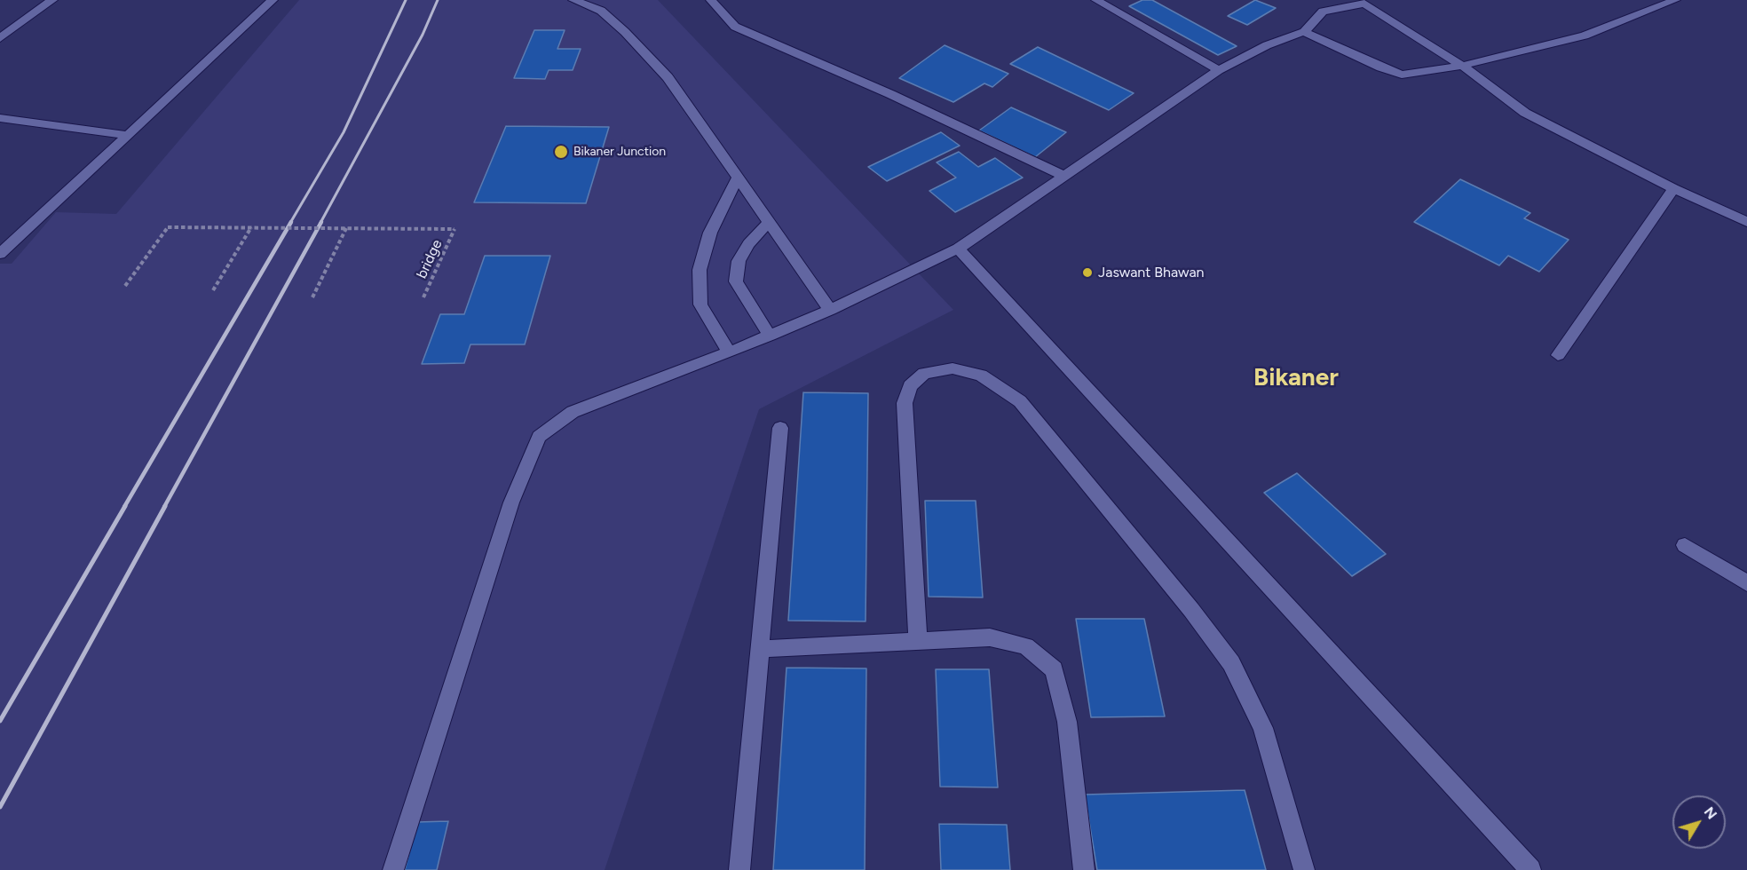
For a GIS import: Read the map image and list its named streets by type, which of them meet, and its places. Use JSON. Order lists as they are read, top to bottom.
{
  "streets": {
    "path": ["bridge"]
  },
  "districts": ["Bikaner"],
  "places": ["Bikaner Junction", "Jaswant Bhawan"],
  "north": "top right"
}
